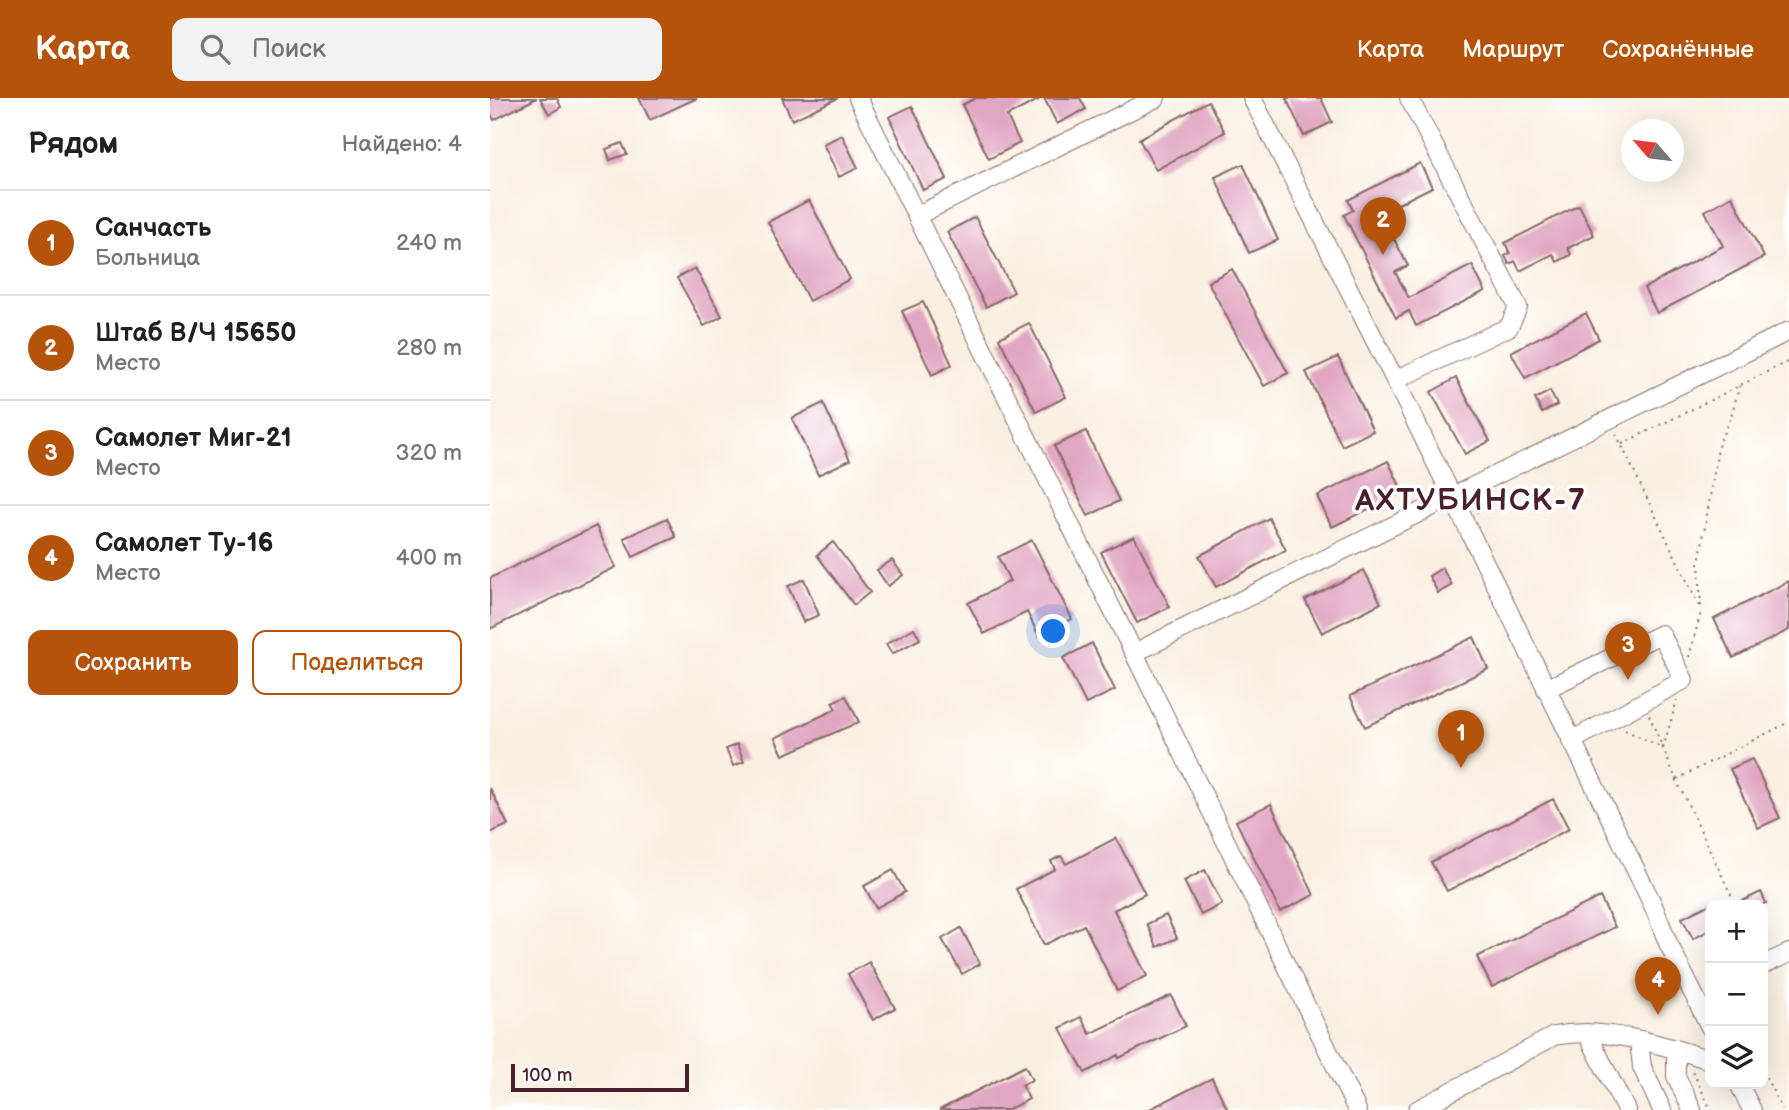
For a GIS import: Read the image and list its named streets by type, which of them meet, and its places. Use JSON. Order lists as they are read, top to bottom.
{
  "districts": ["АХТУБИНСК-7"],
  "scale_bar": "100 m",
  "north": "top left",
  "page": {
    "header": "Карта",
    "search": "Поиск",
    "nav": ["Карта", "Маршрут", "Сохранённые"],
    "heading": ["Рядом", "Найдено: 4"],
    "list": [
      {
        "mark": "1",
        "name": "Санчасть",
        "note": "Больница",
        "value": "240 m"
      },
      {
        "mark": "2",
        "name": "Штаб В/Ч 15650",
        "note": "Место",
        "value": "280 m"
      },
      {
        "mark": "3",
        "name": "Самолет Миг-21",
        "note": "Место",
        "value": "320 m"
      },
      {
        "mark": "4",
        "name": "Самолет Ту-16",
        "note": "Место",
        "value": "400 m"
      }
    ],
    "pins": [
      "2",
      "3",
      "1",
      "4"
    ],
    "buttons": ["Сохранить", "Поделиться"],
    "map_buttons": ["+", "−"],
    "scale": "100 m"
  }
}
